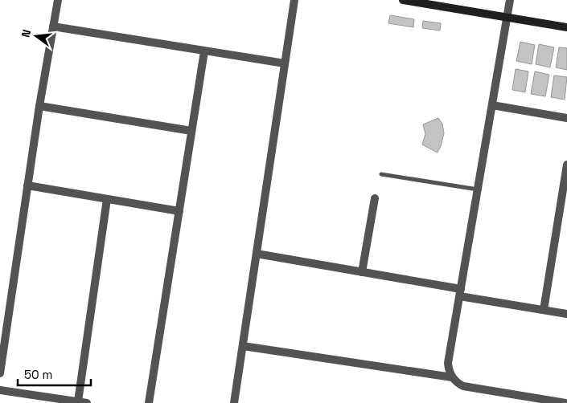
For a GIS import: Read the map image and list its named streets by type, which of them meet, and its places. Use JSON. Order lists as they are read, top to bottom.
{
  "scale_bar": "50 m",
  "north": "left"
}
